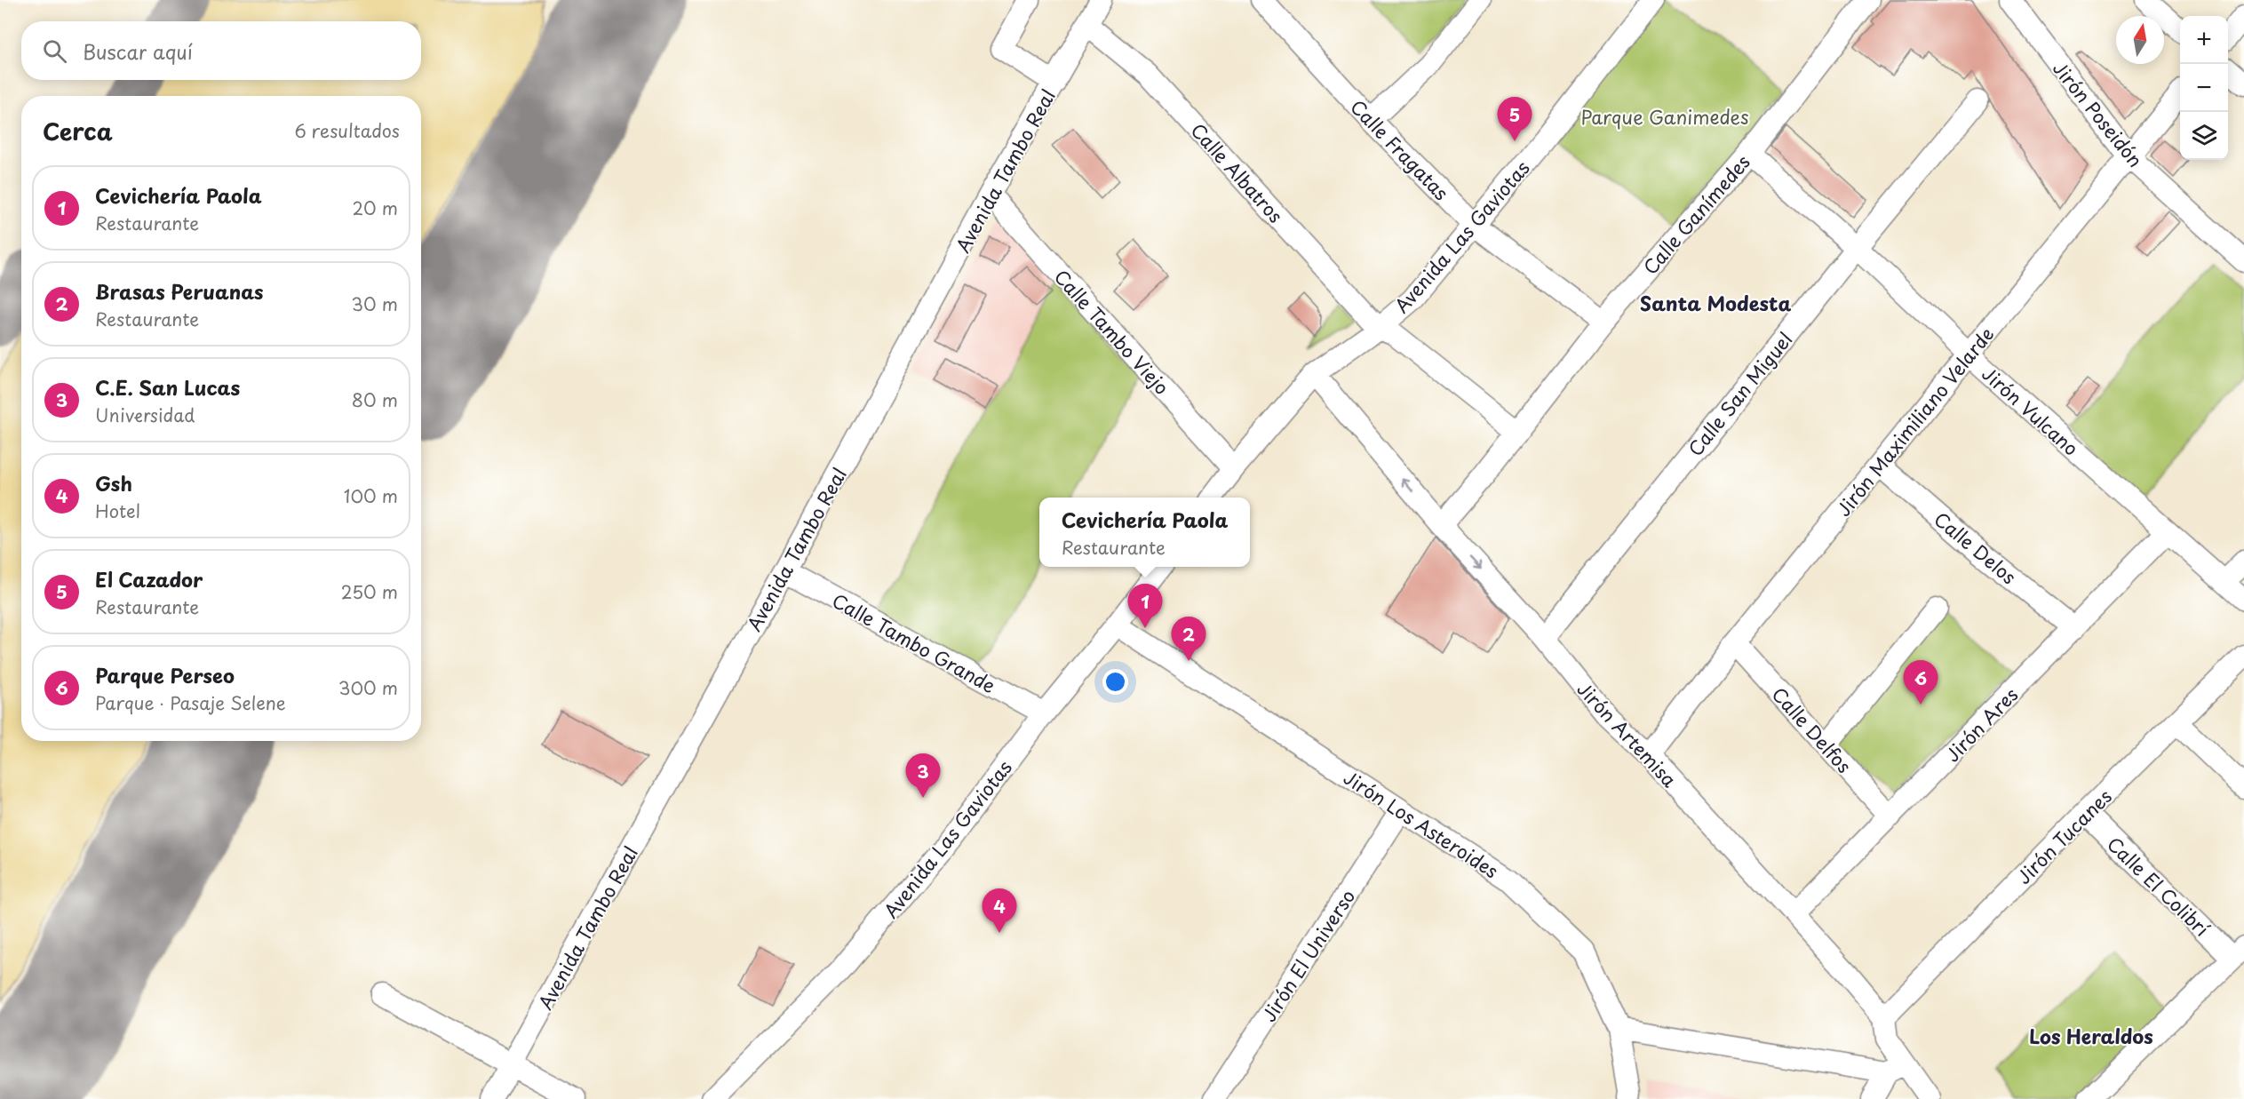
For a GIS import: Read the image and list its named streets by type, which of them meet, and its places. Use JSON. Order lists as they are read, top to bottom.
{
  "streets": {
    "street": [
      "Jirón Poseidón",
      "Calle Fragatas",
      "Avenida Tambo Real",
      "Calle Albatros",
      "Calle Ganímedes",
      "Avenida Las Gaviotas",
      "Calle Tambo Viejo",
      "Calle San Miguel",
      "Jirón Vulcano",
      "Jirón Maximiliano Velarde",
      "Calle Delos",
      "Calle Tambo Grande",
      "Jirón Ares",
      "Calle Delfos",
      "Jirón Artemisa",
      "Jirón Los Asteroides",
      "Jirón Tucanes",
      "Calle El Colibrí",
      "Jirón El Universo"
    ]
  },
  "crossings": [
    ["Jirón Poseidón", "Jirón Maximiliano Velarde"],
    ["Calle Fragatas", "Calle Ganímedes"],
    ["Calle Fragatas", "Avenida Las Gaviotas"],
    ["Avenida Tambo Real", "Calle Albatros"],
    ["Avenida Tambo Real", "Calle Tambo Viejo"],
    ["Avenida Tambo Real", "Calle Tambo Grande"],
    ["Calle Albatros", "Calle Ganímedes"],
    ["Calle Albatros", "Avenida Las Gaviotas"],
    ["Calle Ganímedes", "Jirón Vulcano"],
    ["Calle Ganímedes", "Jirón Artemisa"],
    ["Avenida Las Gaviotas", "Calle Tambo Viejo"],
    ["Avenida Las Gaviotas", "Calle Tambo Grande"],
    ["Avenida Las Gaviotas", "Jirón Artemisa"],
    ["Avenida Las Gaviotas", "Jirón Los Asteroides"],
    ["Calle San Miguel", "Jirón Vulcano"],
    ["Calle San Miguel", "Jirón Artemisa"],
    ["Jirón Vulcano", "Jirón Maximiliano Velarde"],
    ["Jirón Vulcano", "Jirón Ares"],
    ["Jirón Maximiliano Velarde", "Calle Delos"],
    ["Jirón Maximiliano Velarde", "Calle Delfos"],
    ["Jirón Maximiliano Velarde", "Jirón Artemisa"],
    ["Calle Delos", "Jirón Ares"],
    ["Jirón Ares", "Calle Delfos"],
    ["Jirón Ares", "Jirón Artemisa"],
    ["Jirón Artemisa", "Jirón Tucanes"],
    ["Jirón Los Asteroides", "Jirón El Universo"],
    ["Jirón Tucanes", "Calle El Colibrí"]
  ],
  "districts": ["Santa Modesta", "Los Heraldos"],
  "parks": ["Parque Ganimedes"],
  "north": "top",
  "page": {
    "map_buttons": ["+", "−"],
    "search": "Buscar aquí",
    "heading": ["Cerca", "6 resultados"],
    "pins": [
      "5",
      "1",
      "2",
      "6",
      "3",
      "4"
    ],
    "list": [
      {
        "mark": "1",
        "name": "Cevichería Paola",
        "note": "Restaurante",
        "value": "20 m"
      },
      {
        "mark": "2",
        "name": "Brasas Peruanas",
        "note": "Restaurante",
        "value": "30 m"
      },
      {
        "mark": "3",
        "name": "C.E. San Lucas",
        "note": "Universidad",
        "value": "80 m"
      },
      {
        "mark": "4",
        "name": "Gsh",
        "note": "Hotel",
        "value": "100 m"
      },
      {
        "mark": "5",
        "name": "El Cazador",
        "note": "Restaurante",
        "value": "250 m"
      },
      {
        "mark": "6",
        "name": "Parque Perseo",
        "note": "Parque · Pasaje Selene",
        "value": "300 m"
      }
    ],
    "popup": ["Cevichería Paola", "Restaurante"]
  }
}
